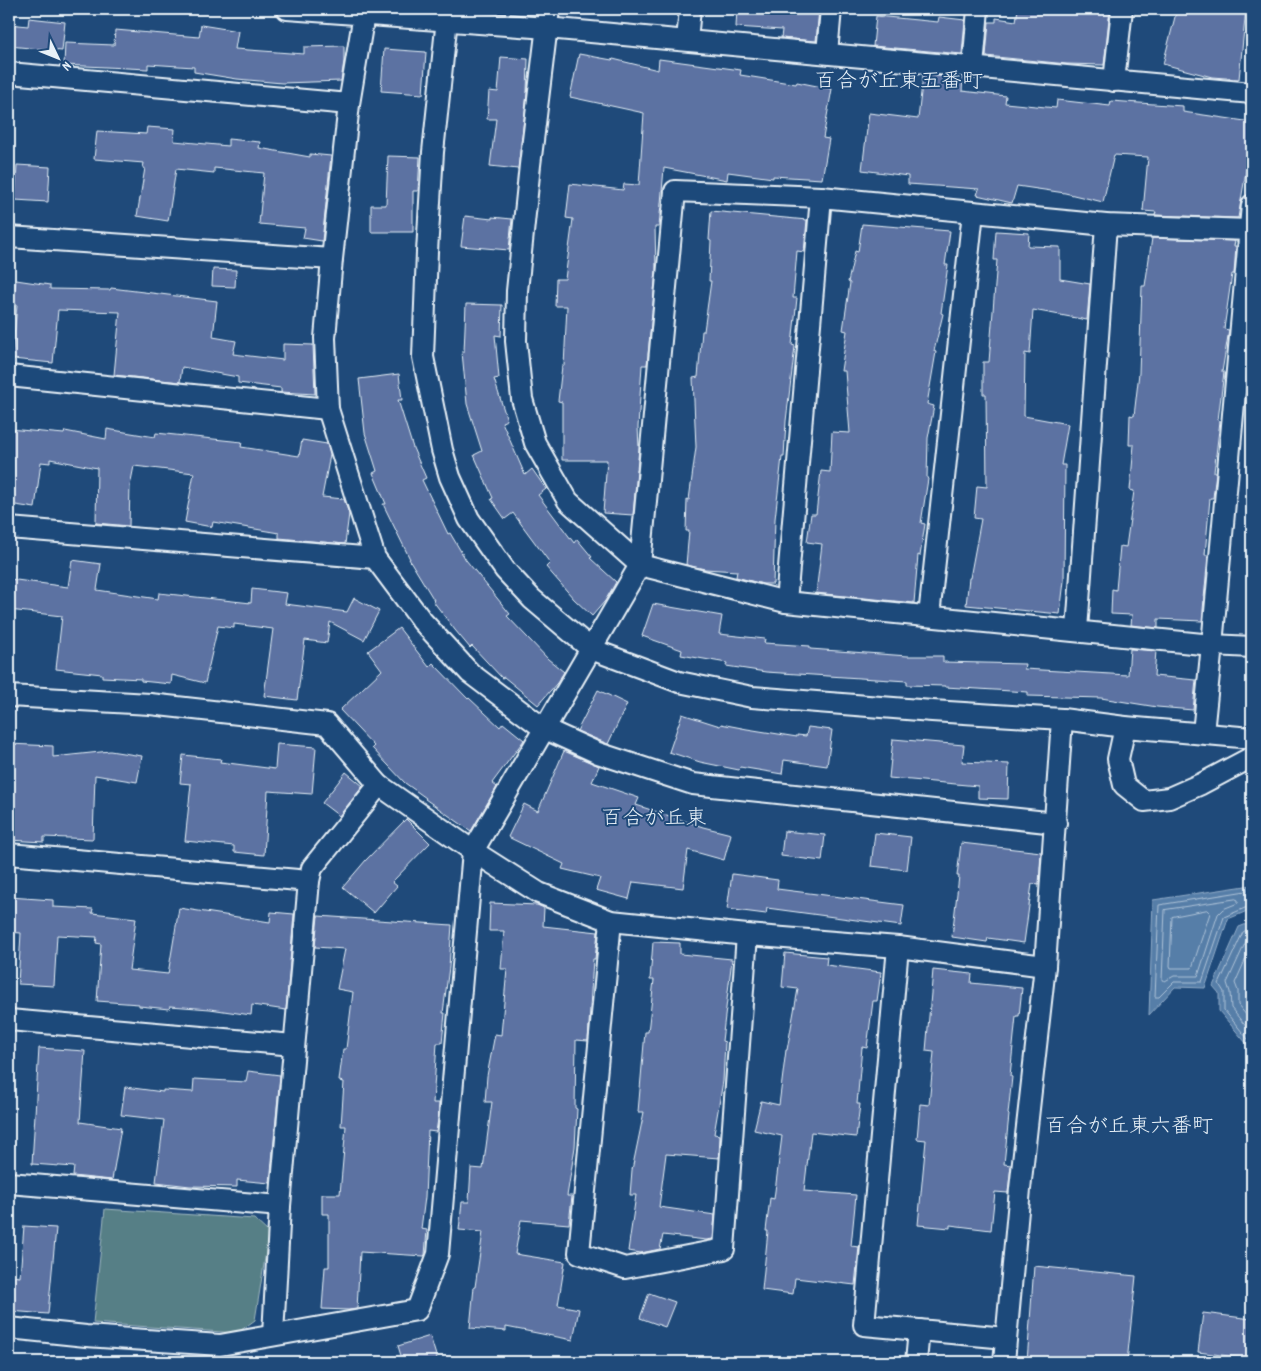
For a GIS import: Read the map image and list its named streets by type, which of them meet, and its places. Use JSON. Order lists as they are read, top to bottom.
{
  "districts": ["百合が丘東五番町", "百合が丘東", "百合が丘東六番町"],
  "north": "bottom right"
}
